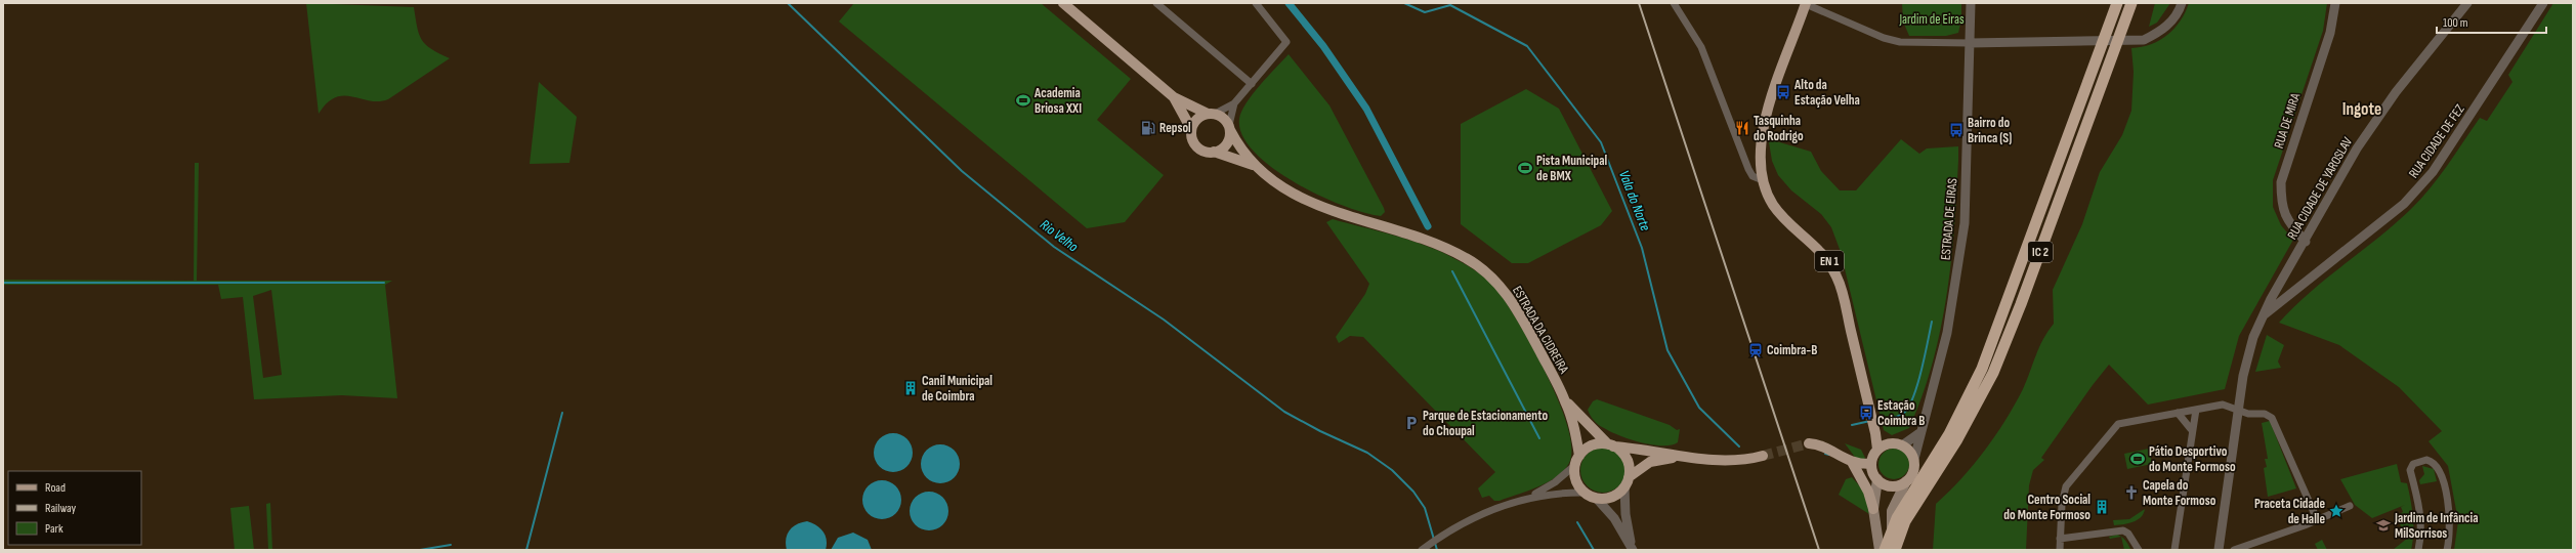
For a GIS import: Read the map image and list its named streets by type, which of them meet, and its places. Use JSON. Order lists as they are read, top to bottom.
{
  "streets": {
    "highway": ["IC 2"],
    "main road": ["EN 1", "ESTRADA DA CIDREIRA"],
    "street": [
      "RUA DE MIRA",
      "RUA CIDADE DE FEZ",
      "RUA CIDADE DE YAROSLAV",
      "ESTRADA DE EIRAS"
    ]
  },
  "crossings": [
    ["RUA DE MIRA", "RUA CIDADE DE YAROSLAV"],
    ["RUA CIDADE DE FEZ", "RUA CIDADE DE YAROSLAV"],
    ["ESTRADA DE EIRAS", "EN 1"]
  ],
  "districts": ["Ingote"],
  "water": ["Vala do Norte", "Rio Velho"],
  "parks": ["Jardim de Eiras"],
  "places": {
    "bus stop": ["Alto da Estação Velha", "Bairro do Brinca (S)", "Estação Coimbra B"],
    "sports": ["Academia Briosa XXI", "Pista Municipal de BMX", "Pátio Desportivo do Monte Formoso"],
    "fuel station": ["Repsol"],
    "restaurant": ["Tasquinha do Rodrigo"],
    "station": ["Coimbra-B"],
    "building": ["Canil Municipal de Coimbra", "Centro Social do Monte Formoso"],
    "parking": ["Parque de Estacionamento do Choupal"],
    "church": ["Capela do Monte Formoso"],
    "place": ["Praceta Cidade de Halle"],
    "school or university": ["Jardim de Infância MilSorrisos"]
  },
  "legend": ["Road", "Railway", "Park"],
  "scale_bar": "100 m"
}
